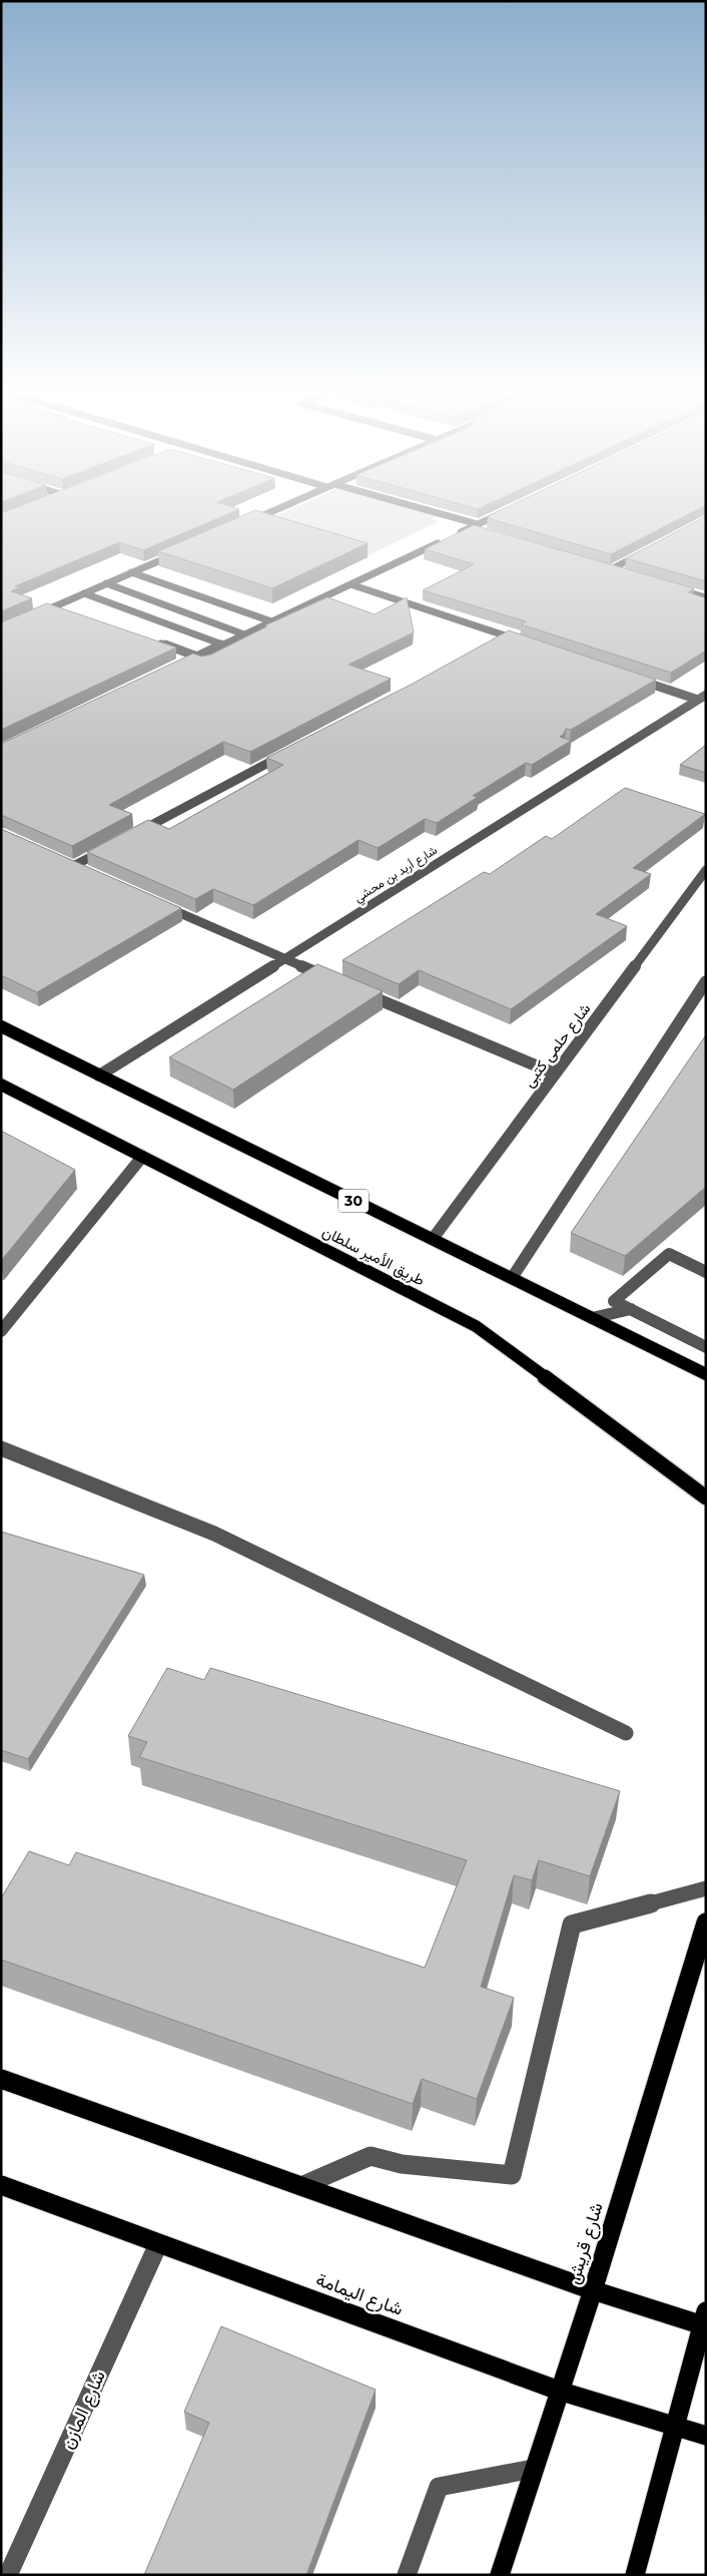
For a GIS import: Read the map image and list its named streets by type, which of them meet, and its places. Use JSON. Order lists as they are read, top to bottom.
{
  "streets": {
    "main road": [
      "30",
      "طريق الأمير سلطان",
      "شارع قريش",
      "شارع اليمامة"
    ],
    "street": ["شارع أربد بن محشي", "شارع حلمى كتبى", "شارع المازن"]
  },
  "crossings": [
    ["شارع أربد بن محشي", "30"],
    ["شارع حلمى كتبى", "30"],
    ["شارع قريش", "شارع اليمامة"],
    ["شارع اليمامة", "شارع المازن"]
  ]
}
